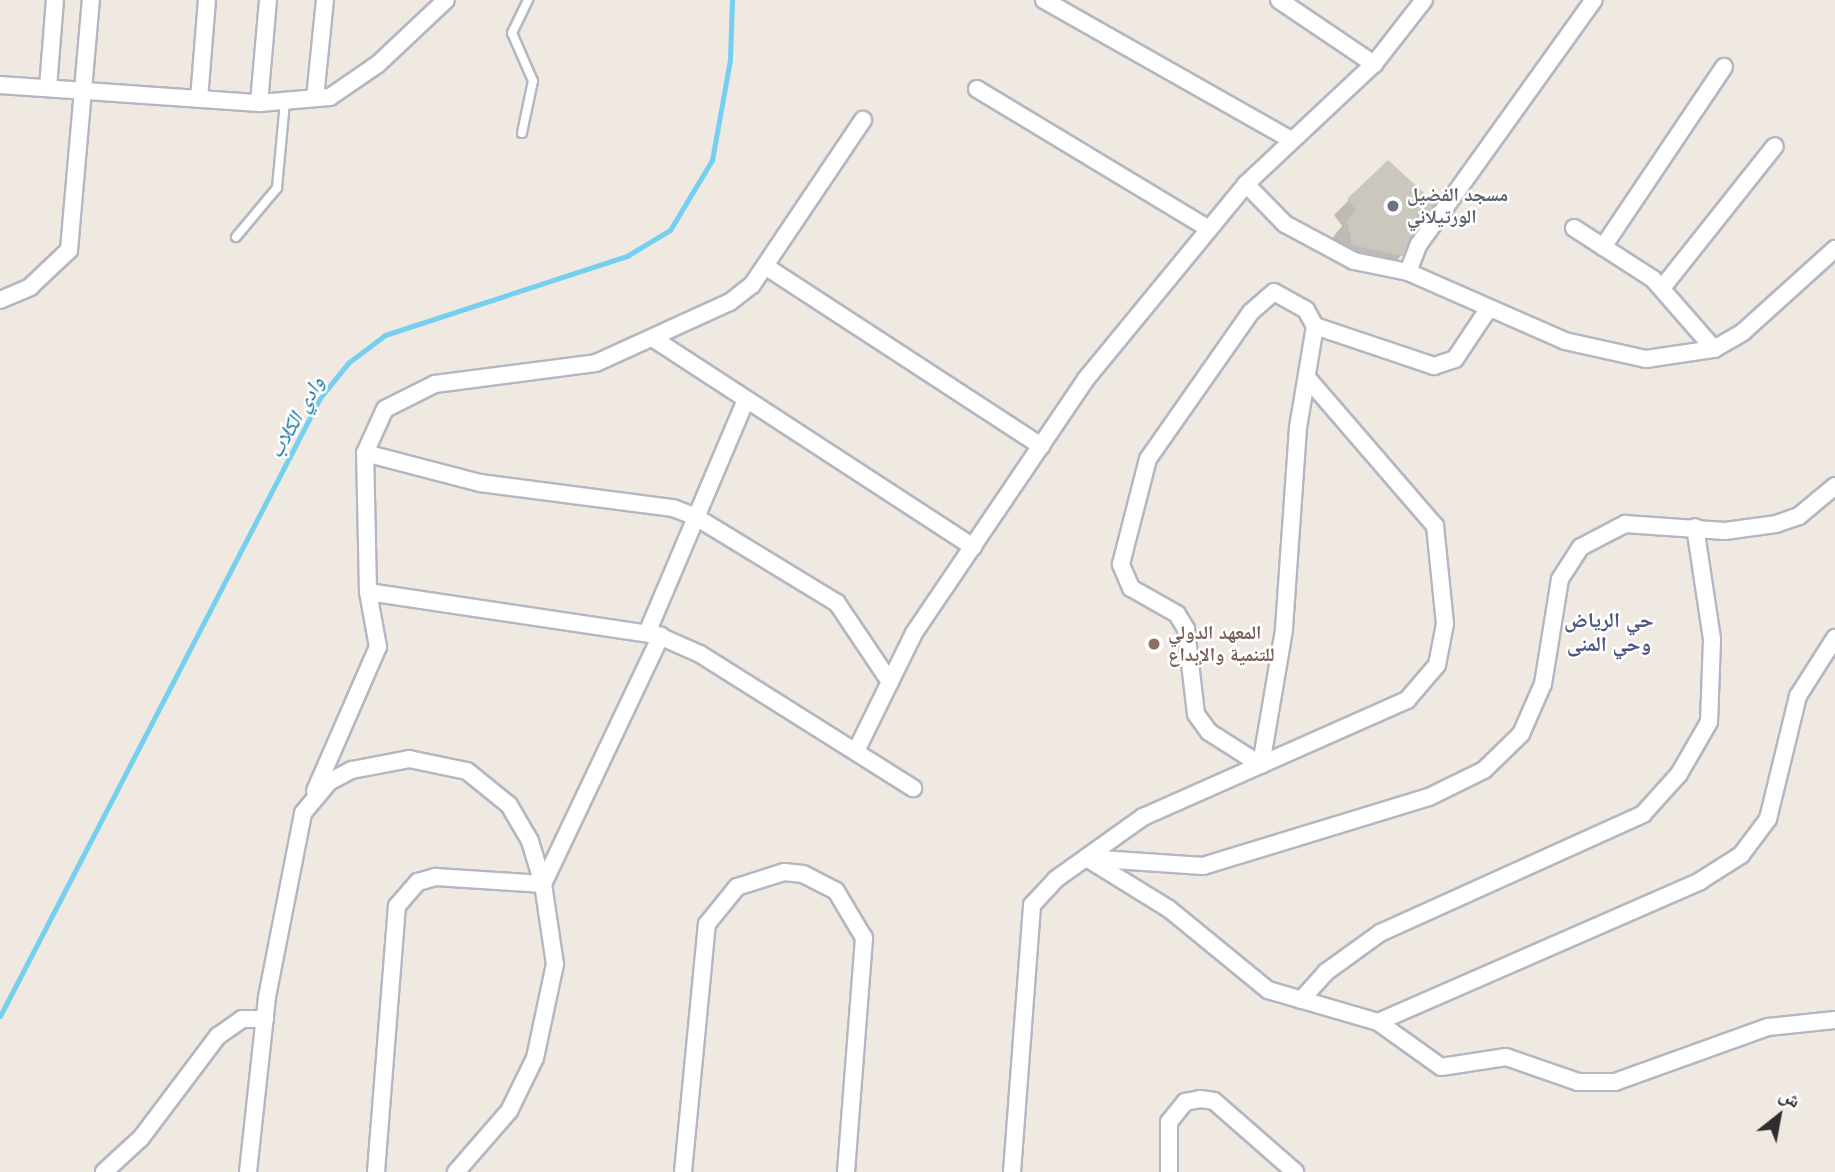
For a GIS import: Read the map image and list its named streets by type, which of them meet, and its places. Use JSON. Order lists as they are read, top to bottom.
{
  "districts": ["حي الرياض وحي المنى"],
  "water": ["وادي الكلاب"],
  "places": ["مسجد الفضيل الورتيلاني", "المعهد الدولي للتنمية والإبداع"],
  "north": "top right"
}
